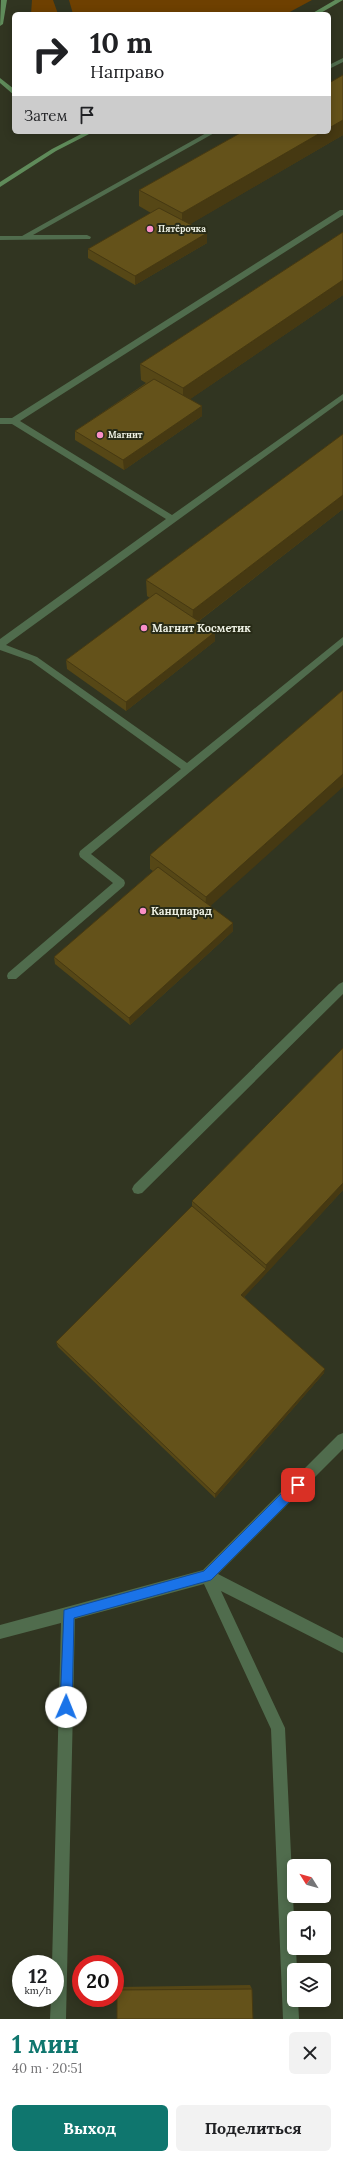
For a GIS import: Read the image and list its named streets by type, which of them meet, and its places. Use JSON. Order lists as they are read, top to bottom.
{
  "places": [
    "Пятёрочка",
    "Магнит",
    "Магнит Косметик",
    "Канцпарад"
  ],
  "north": "top left",
  "page": {
    "turn": ["10 m", "Направо"],
    "then": "Затем",
    "speed": "12 km/h",
    "limit": "20",
    "heading": ["1 мин", "40 m · 20:51"],
    "buttons": ["Выход", "Поделиться"]
  }
}
